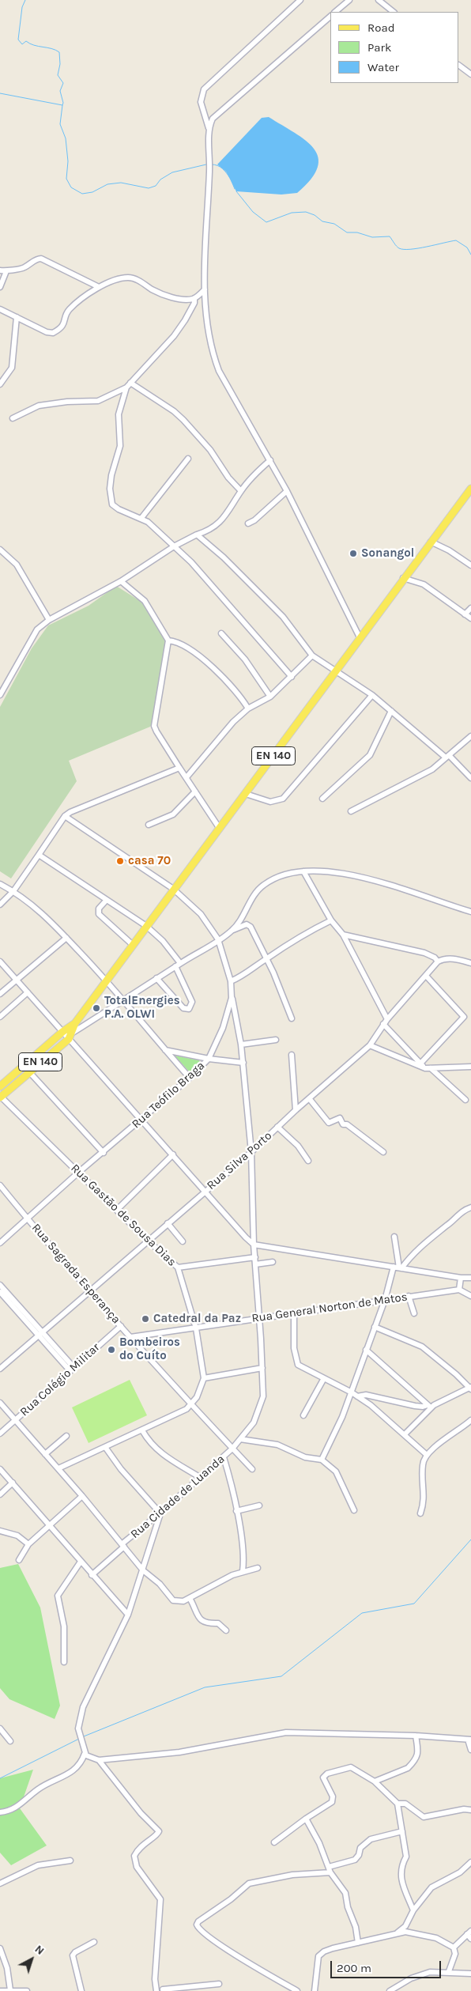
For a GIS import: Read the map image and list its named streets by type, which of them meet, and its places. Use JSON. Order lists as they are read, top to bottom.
{
  "streets": {
    "main road": ["EN 140"],
    "street": [
      "Rua Teófilo Braga",
      "Rua Silva Porto",
      "Rua Gastão de Sousa Dias",
      "Rua Sagrada Esperança",
      "Rua General Norton de Matos",
      "Rua Colégio Militar",
      "Rua Cidade de Luanda"
    ]
  },
  "crossings": [
    ["EN 140", "Rua Teófilo Braga"],
    ["EN 140", "Rua Gastão de Sousa Dias"],
    ["Rua Teófilo Braga", "Rua Gastão de Sousa Dias"],
    ["Rua Teófilo Braga", "Rua Sagrada Esperança"],
    ["Rua Teófilo Braga", "Rua Cidade de Luanda"],
    ["Rua Silva Porto", "Rua Gastão de Sousa Dias"],
    ["Rua Silva Porto", "Rua Sagrada Esperança"],
    ["Rua Silva Porto", "Rua Cidade de Luanda"],
    ["Rua Gastão de Sousa Dias", "Rua General Norton de Matos"],
    ["Rua Sagrada Esperança", "Rua General Norton de Matos"],
    ["Rua Sagrada Esperança", "Rua Colégio Militar"],
    ["Rua Sagrada Esperança", "Rua Cidade de Luanda"],
    ["Rua General Norton de Matos", "Rua Cidade de Luanda"]
  ],
  "places": [
    "Sonangol",
    "casa 70",
    "TotalEnergies P.A. OLWI",
    "Catedral da Paz",
    "Bombeiros do Cuíto"
  ],
  "legend": ["Road", "Park", "Water"],
  "scale_bar": "200 m",
  "north": "top right"
}
